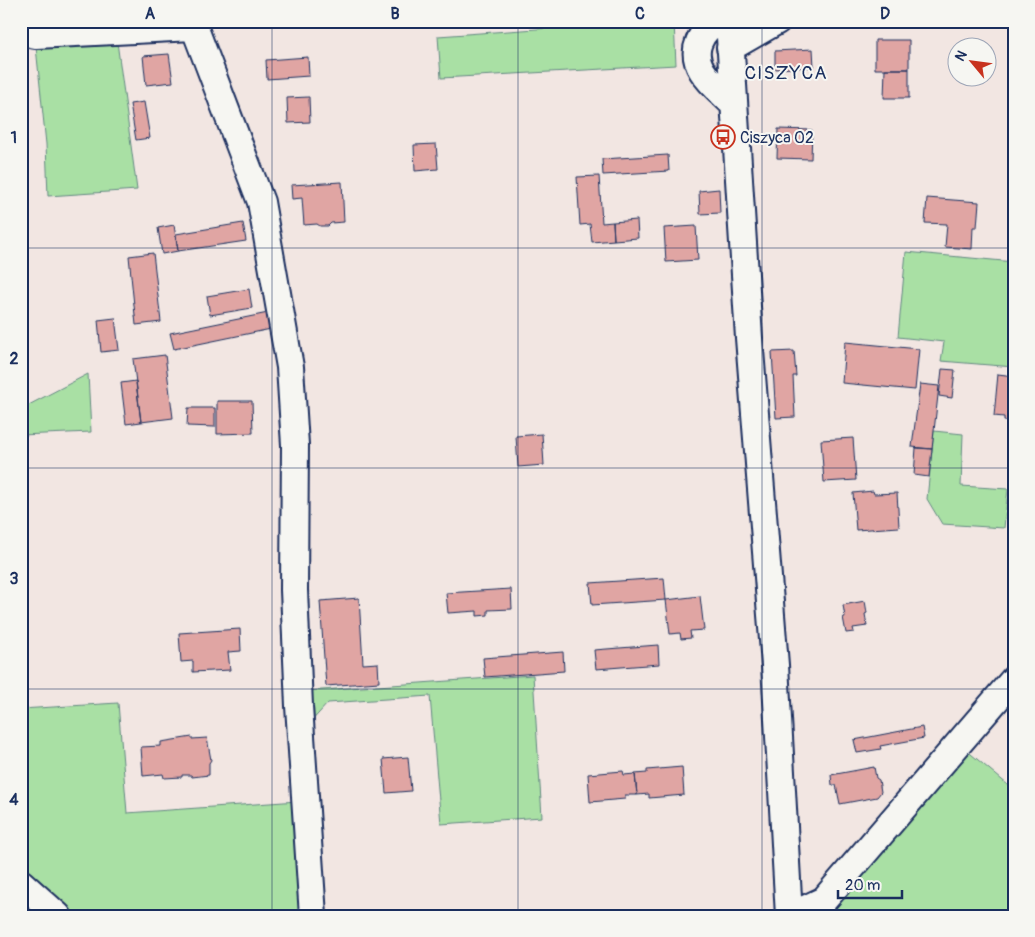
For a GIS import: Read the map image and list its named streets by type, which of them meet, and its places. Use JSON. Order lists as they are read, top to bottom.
{
  "districts": ["CISZYCA"],
  "places": {
    "bus stop": ["Ciszyca 02"]
  },
  "scale_bar": "20 m",
  "north": "top left",
  "grid": {
    "columns": [
      "A",
      "B",
      "C",
      "D"
    ],
    "rows": [
      "1",
      "2",
      "3",
      "4"
    ]
  }
}
